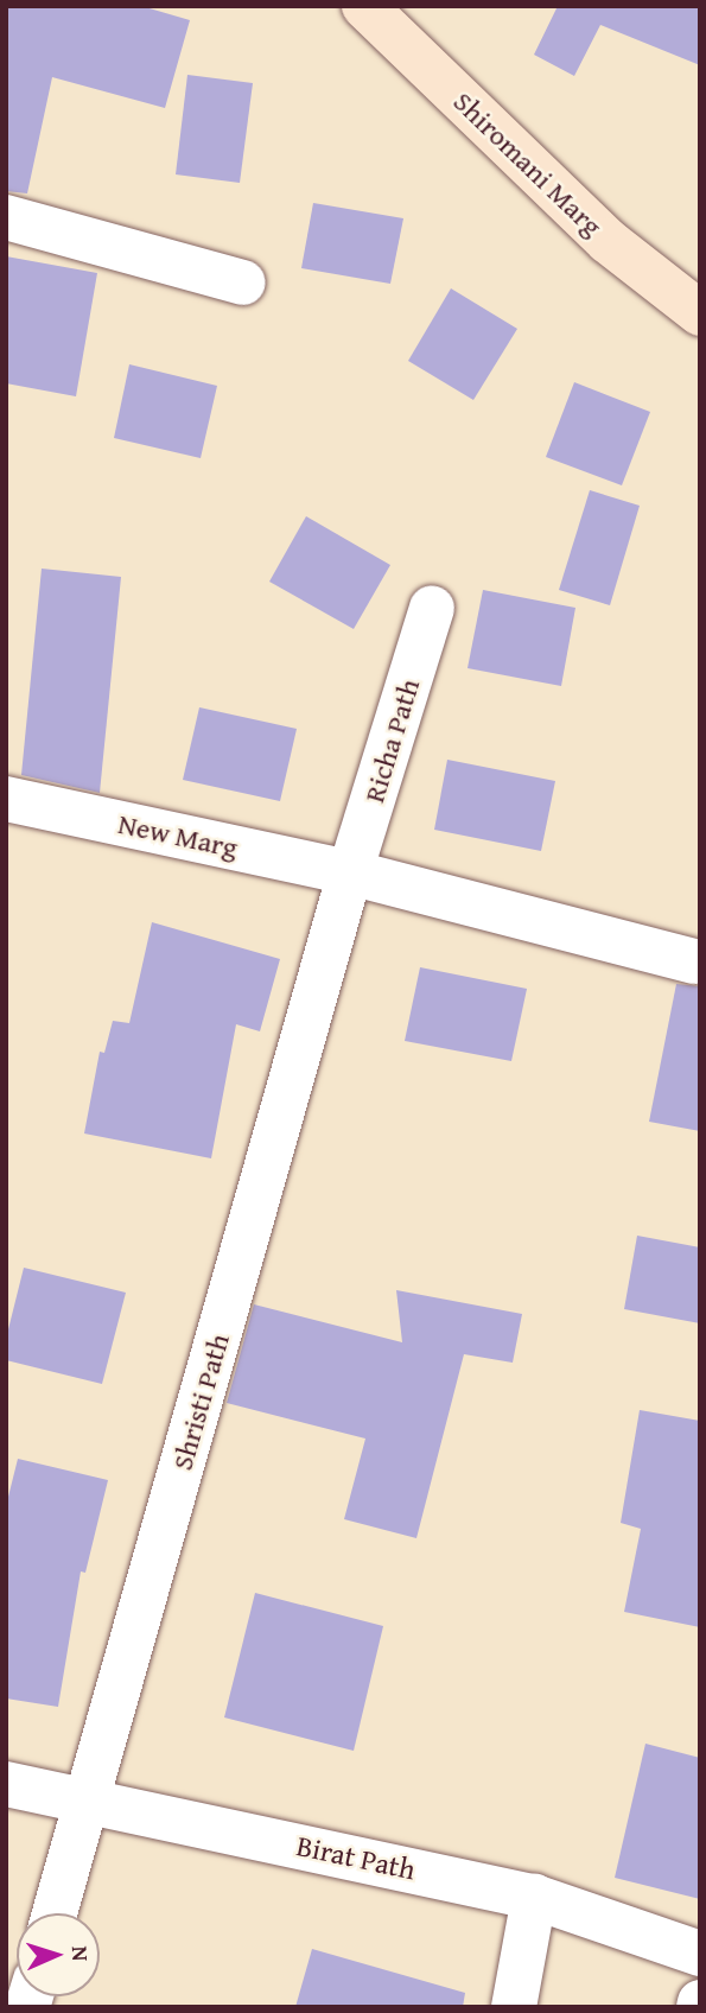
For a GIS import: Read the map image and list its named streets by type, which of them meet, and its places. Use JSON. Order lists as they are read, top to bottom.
{
  "streets": {
    "street": [
      "Shiromani Marg",
      "Richa Path",
      "New Marg",
      "Shristi Path",
      "Birat Path"
    ]
  },
  "crossings": [
    ["Richa Path", "New Marg"],
    ["Richa Path", "Shristi Path"],
    ["New Marg", "Shristi Path"],
    ["Shristi Path", "Birat Path"]
  ],
  "north": "right"
}
